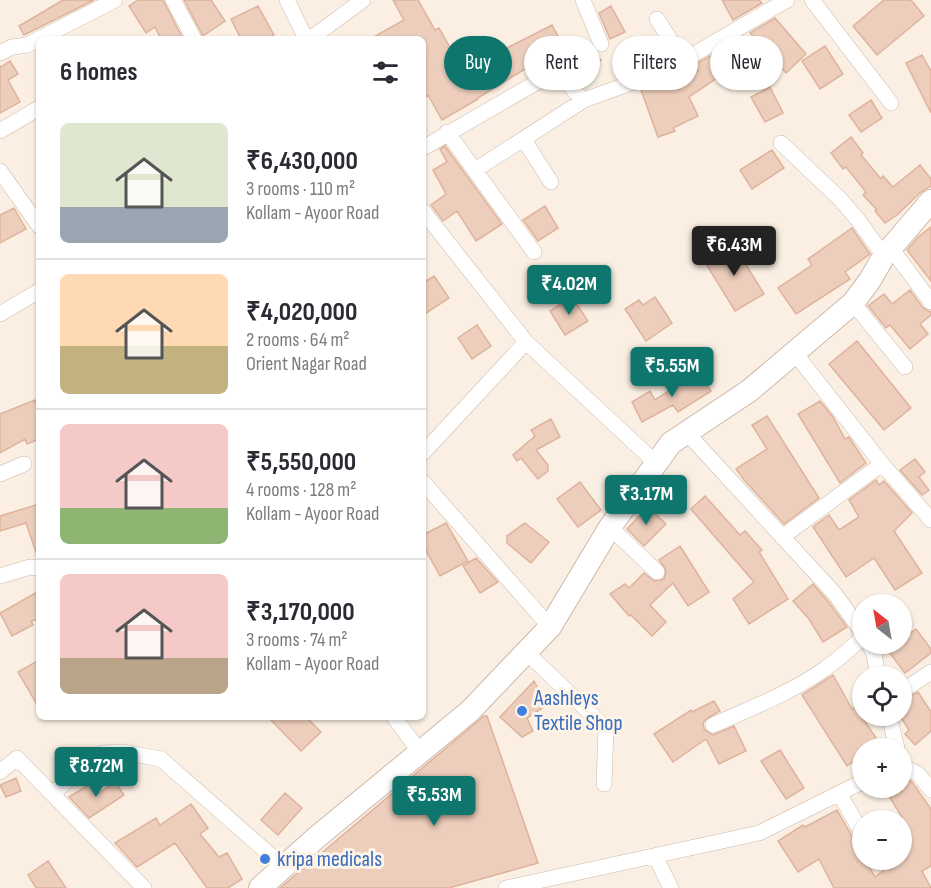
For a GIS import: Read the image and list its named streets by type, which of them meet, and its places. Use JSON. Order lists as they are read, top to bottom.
{
  "places": ["Aashleys Textile Shop", "kripa medicals"],
  "north": "top left",
  "page": {
    "chip": [
      "Buy",
      "Rent",
      "Filters",
      "New"
    ],
    "heading": "6 homes",
    "list": [
      {
        "name": "₹6,430,000",
        "note": "3 rooms · 110 m² · Kollam - Ayoor Road"
      },
      {
        "name": "₹4,020,000",
        "note": "2 rooms · 64 m² · Orient Nagar Road"
      },
      {
        "name": "₹5,550,000",
        "note": "4 rooms · 128 m² · Kollam - Ayoor Road"
      },
      {
        "name": "₹3,170,000",
        "note": "3 rooms · 74 m² · Kollam - Ayoor Road"
      }
    ],
    "price": [
      "₹6.43M",
      "₹4.02M",
      "₹5.55M",
      "₹3.17M",
      "₹8.72M",
      "₹5.53M"
    ],
    "map_buttons": ["+", "−"]
  }
}
